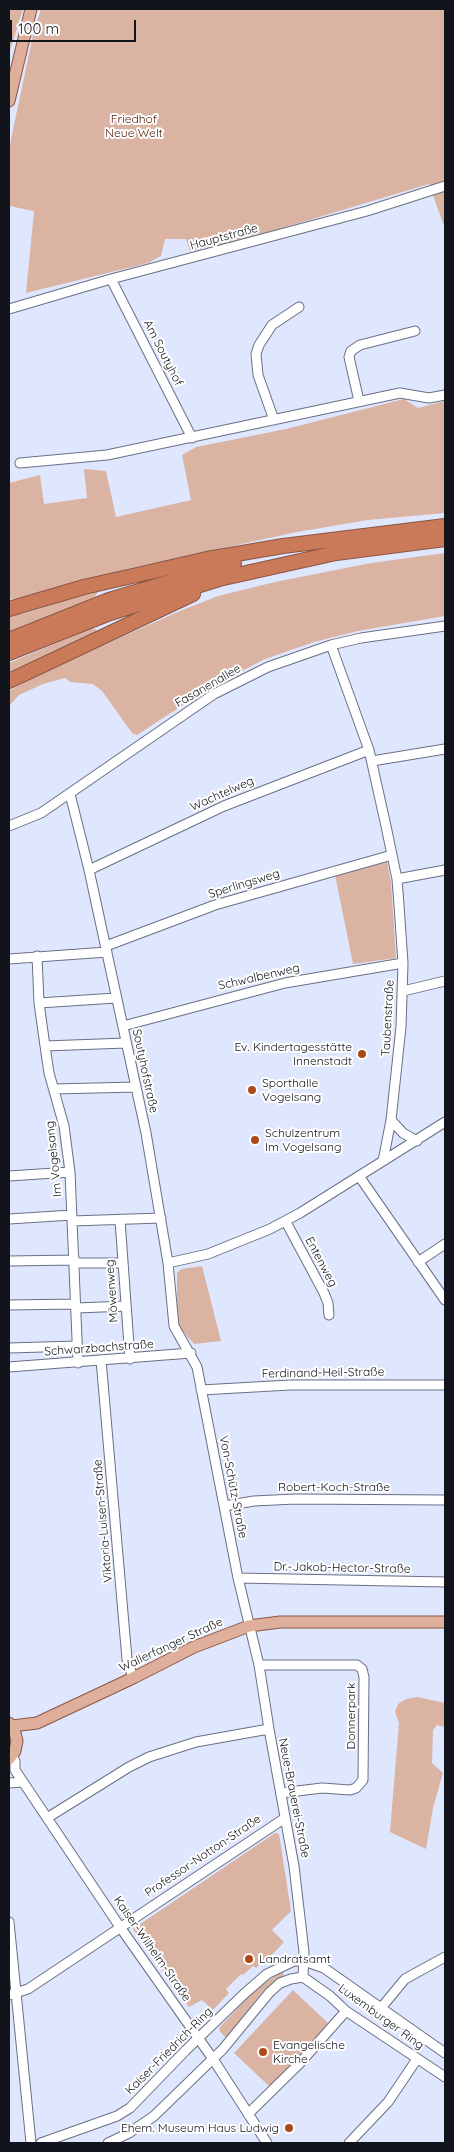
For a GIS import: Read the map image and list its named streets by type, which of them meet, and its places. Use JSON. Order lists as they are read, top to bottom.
{
  "streets": {
    "main road": ["Wallerfanger Straße"],
    "street": [
      "Hauptstraße",
      "Am Soutyhof",
      "Fasanenallee",
      "Wachtelweg",
      "Sperlingsweg",
      "Schwalbenweg",
      "Taubenstraße",
      "Soutyhofstraße",
      "Im Vogelsang",
      "Entenweg",
      "Möwenweg",
      "Schwarzbachstraße",
      "Ferdinand-Heil-Straße",
      "Von-Schütz-Straße",
      "Robert-Koch-Straße",
      "Viktoria-Luisen-Straße",
      "Dr.-Jakob-Hector-Straße",
      "Donnerpark",
      "Neue-Brauerei-Straße",
      "Professor-Notton-Straße",
      "Kaiser-Wilhelm-Straße",
      "Luxemburger Ring",
      "Kaiser-Friedrich-Ring"
    ]
  },
  "crossings": [
    ["Hauptstraße", "Am Soutyhof"],
    ["Fasanenallee", "Taubenstraße"],
    ["Fasanenallee", "Soutyhofstraße"],
    ["Wachtelweg", "Taubenstraße"],
    ["Wachtelweg", "Soutyhofstraße"],
    ["Sperlingsweg", "Taubenstraße"],
    ["Sperlingsweg", "Soutyhofstraße"],
    ["Sperlingsweg", "Im Vogelsang"],
    ["Schwalbenweg", "Taubenstraße"],
    ["Schwalbenweg", "Soutyhofstraße"],
    ["Soutyhofstraße", "Schwarzbachstraße"],
    ["Soutyhofstraße", "Von-Schütz-Straße"],
    ["Im Vogelsang", "Schwarzbachstraße"],
    ["Möwenweg", "Schwarzbachstraße"],
    ["Schwarzbachstraße", "Von-Schütz-Straße"],
    ["Schwarzbachstraße", "Viktoria-Luisen-Straße"],
    ["Ferdinand-Heil-Straße", "Von-Schütz-Straße"],
    ["Von-Schütz-Straße", "Robert-Koch-Straße"],
    ["Von-Schütz-Straße", "Dr.-Jakob-Hector-Straße"],
    ["Von-Schütz-Straße", "Wallerfanger Straße"],
    ["Von-Schütz-Straße", "Neue-Brauerei-Straße"],
    ["Viktoria-Luisen-Straße", "Wallerfanger Straße"],
    ["Wallerfanger Straße", "Neue-Brauerei-Straße"],
    ["Donnerpark", "Neue-Brauerei-Straße"],
    ["Neue-Brauerei-Straße", "Professor-Notton-Straße"],
    ["Neue-Brauerei-Straße", "Luxemburger Ring"],
    ["Neue-Brauerei-Straße", "Kaiser-Friedrich-Ring"],
    ["Professor-Notton-Straße", "Kaiser-Wilhelm-Straße"],
    ["Kaiser-Wilhelm-Straße", "Kaiser-Friedrich-Ring"],
    ["Luxemburger Ring", "Kaiser-Friedrich-Ring"]
  ],
  "parks": ["Friedhof Neue Welt"],
  "places": [
    "Ev. Kindertagesstätte Innenstadt",
    "Sporthalle Vogelsang",
    "Schulzentrum Im Vogelsang",
    "Landratsamt",
    "Evangelische Kirche",
    "Ehem. Museum Haus Ludwig"
  ],
  "scale_bar": "100 m"
}
